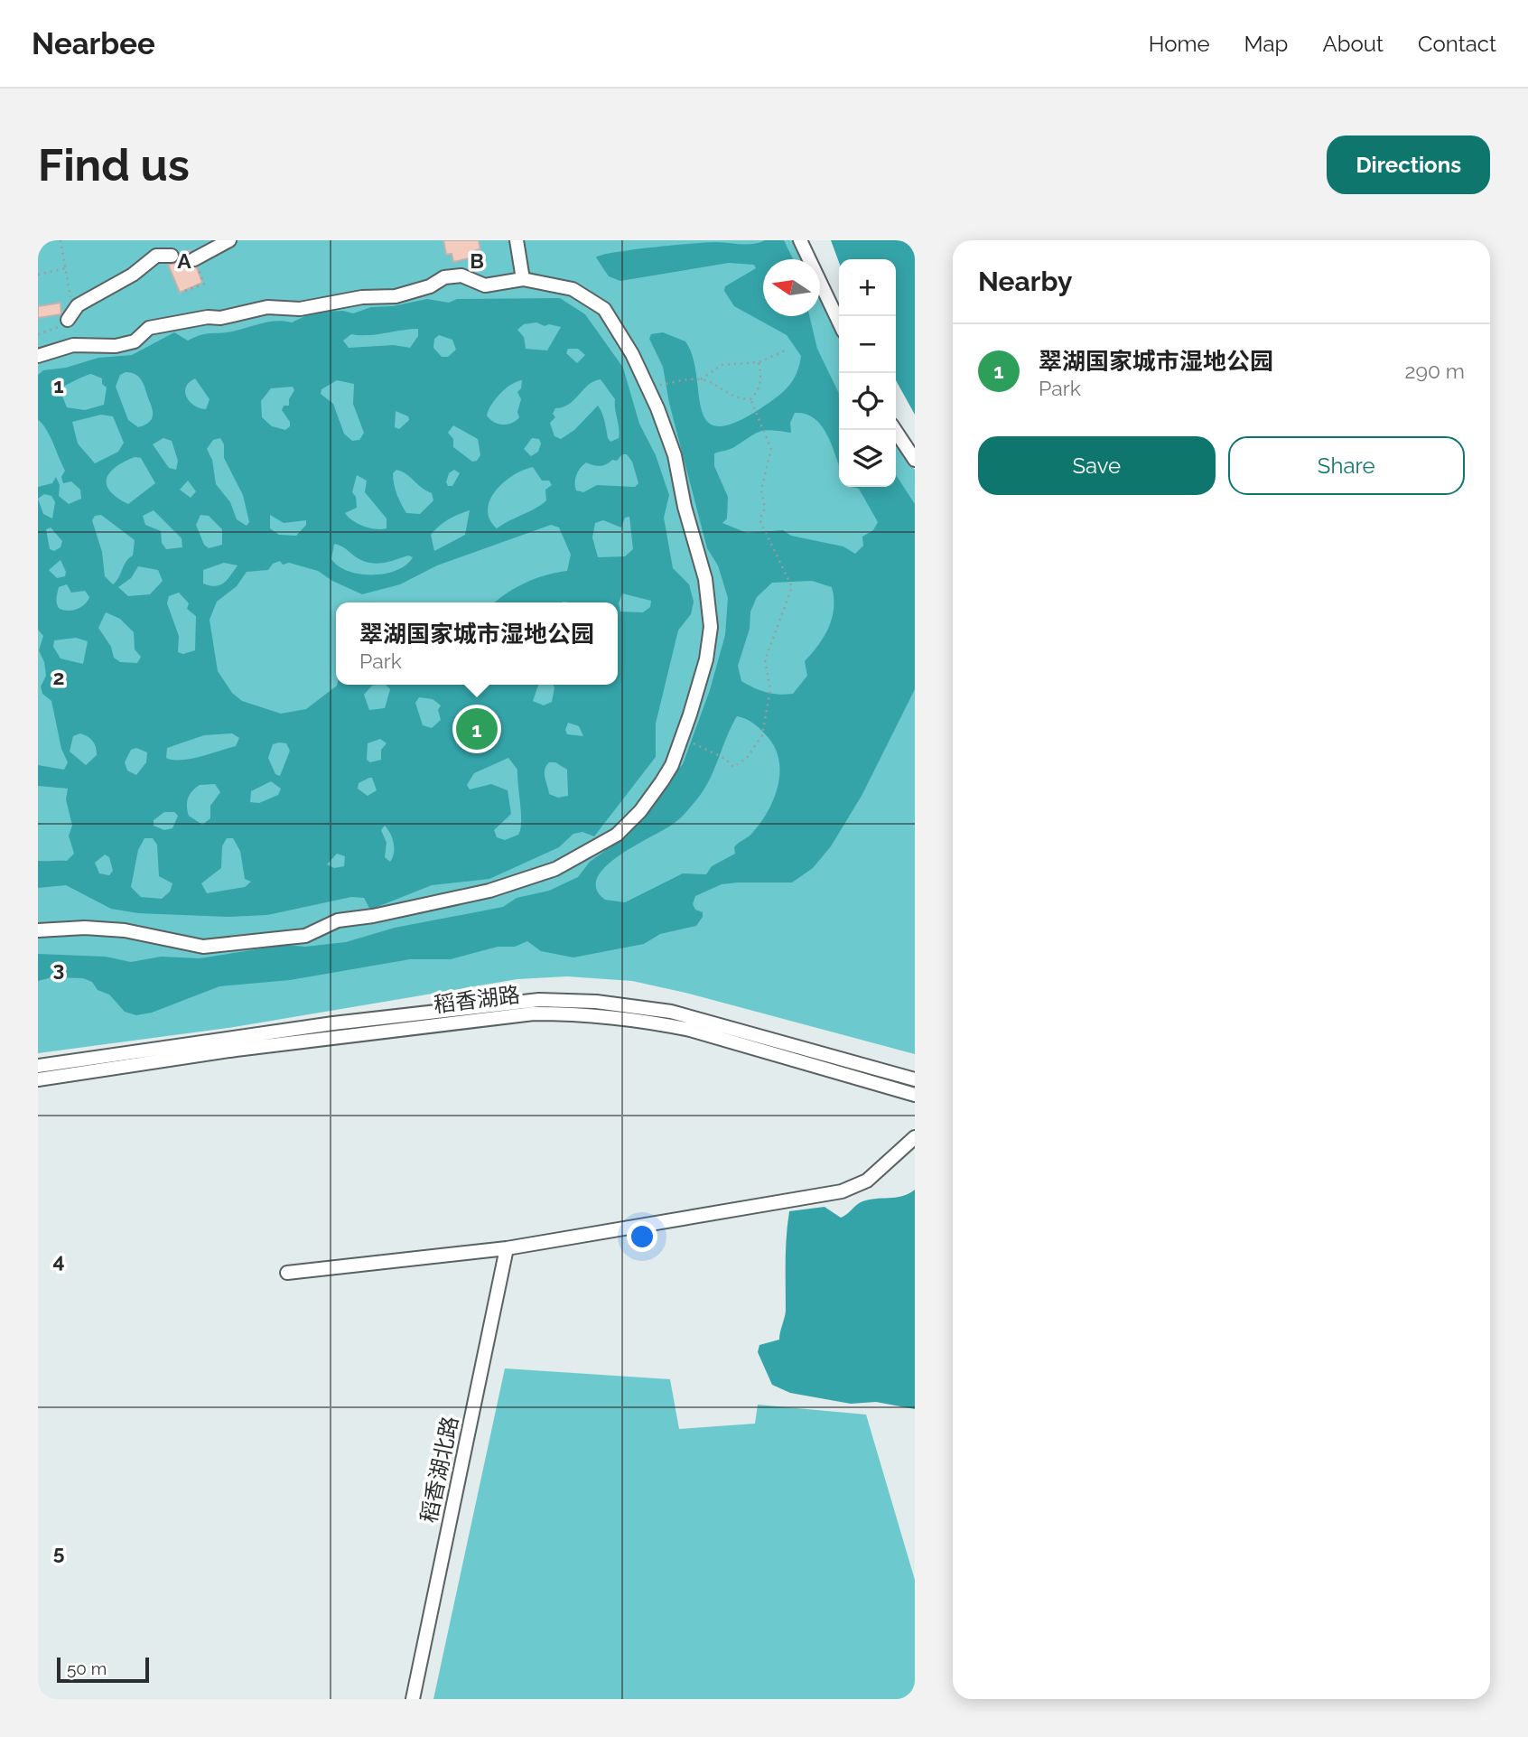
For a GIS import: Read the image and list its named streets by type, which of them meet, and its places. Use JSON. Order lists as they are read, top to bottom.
{
  "streets": {
    "street": ["稻香湖路", "稻香湖北路"]
  },
  "scale_bar": "50 m",
  "north": "left",
  "page": {
    "header": "Nearbee",
    "nav": [
      "Home",
      "Map",
      "About",
      "Contact"
    ],
    "buttons": [
      "Directions",
      ["Save", "Share"]
    ],
    "title": "Find us",
    "heading": "Nearby",
    "map_buttons": ["+", "−"],
    "list": [
      {
        "mark": "1",
        "name": "翠湖国家城市湿地公园",
        "note": "Park",
        "value": "290 m"
      }
    ],
    "popup": ["翠湖国家城市湿地公园", "Park"],
    "pins": "1",
    "scale": "50 m"
  },
  "grid": {
    "columns": ["A", "B"],
    "rows": [
      "1",
      "2",
      "3",
      "4",
      "5"
    ]
  }
}
